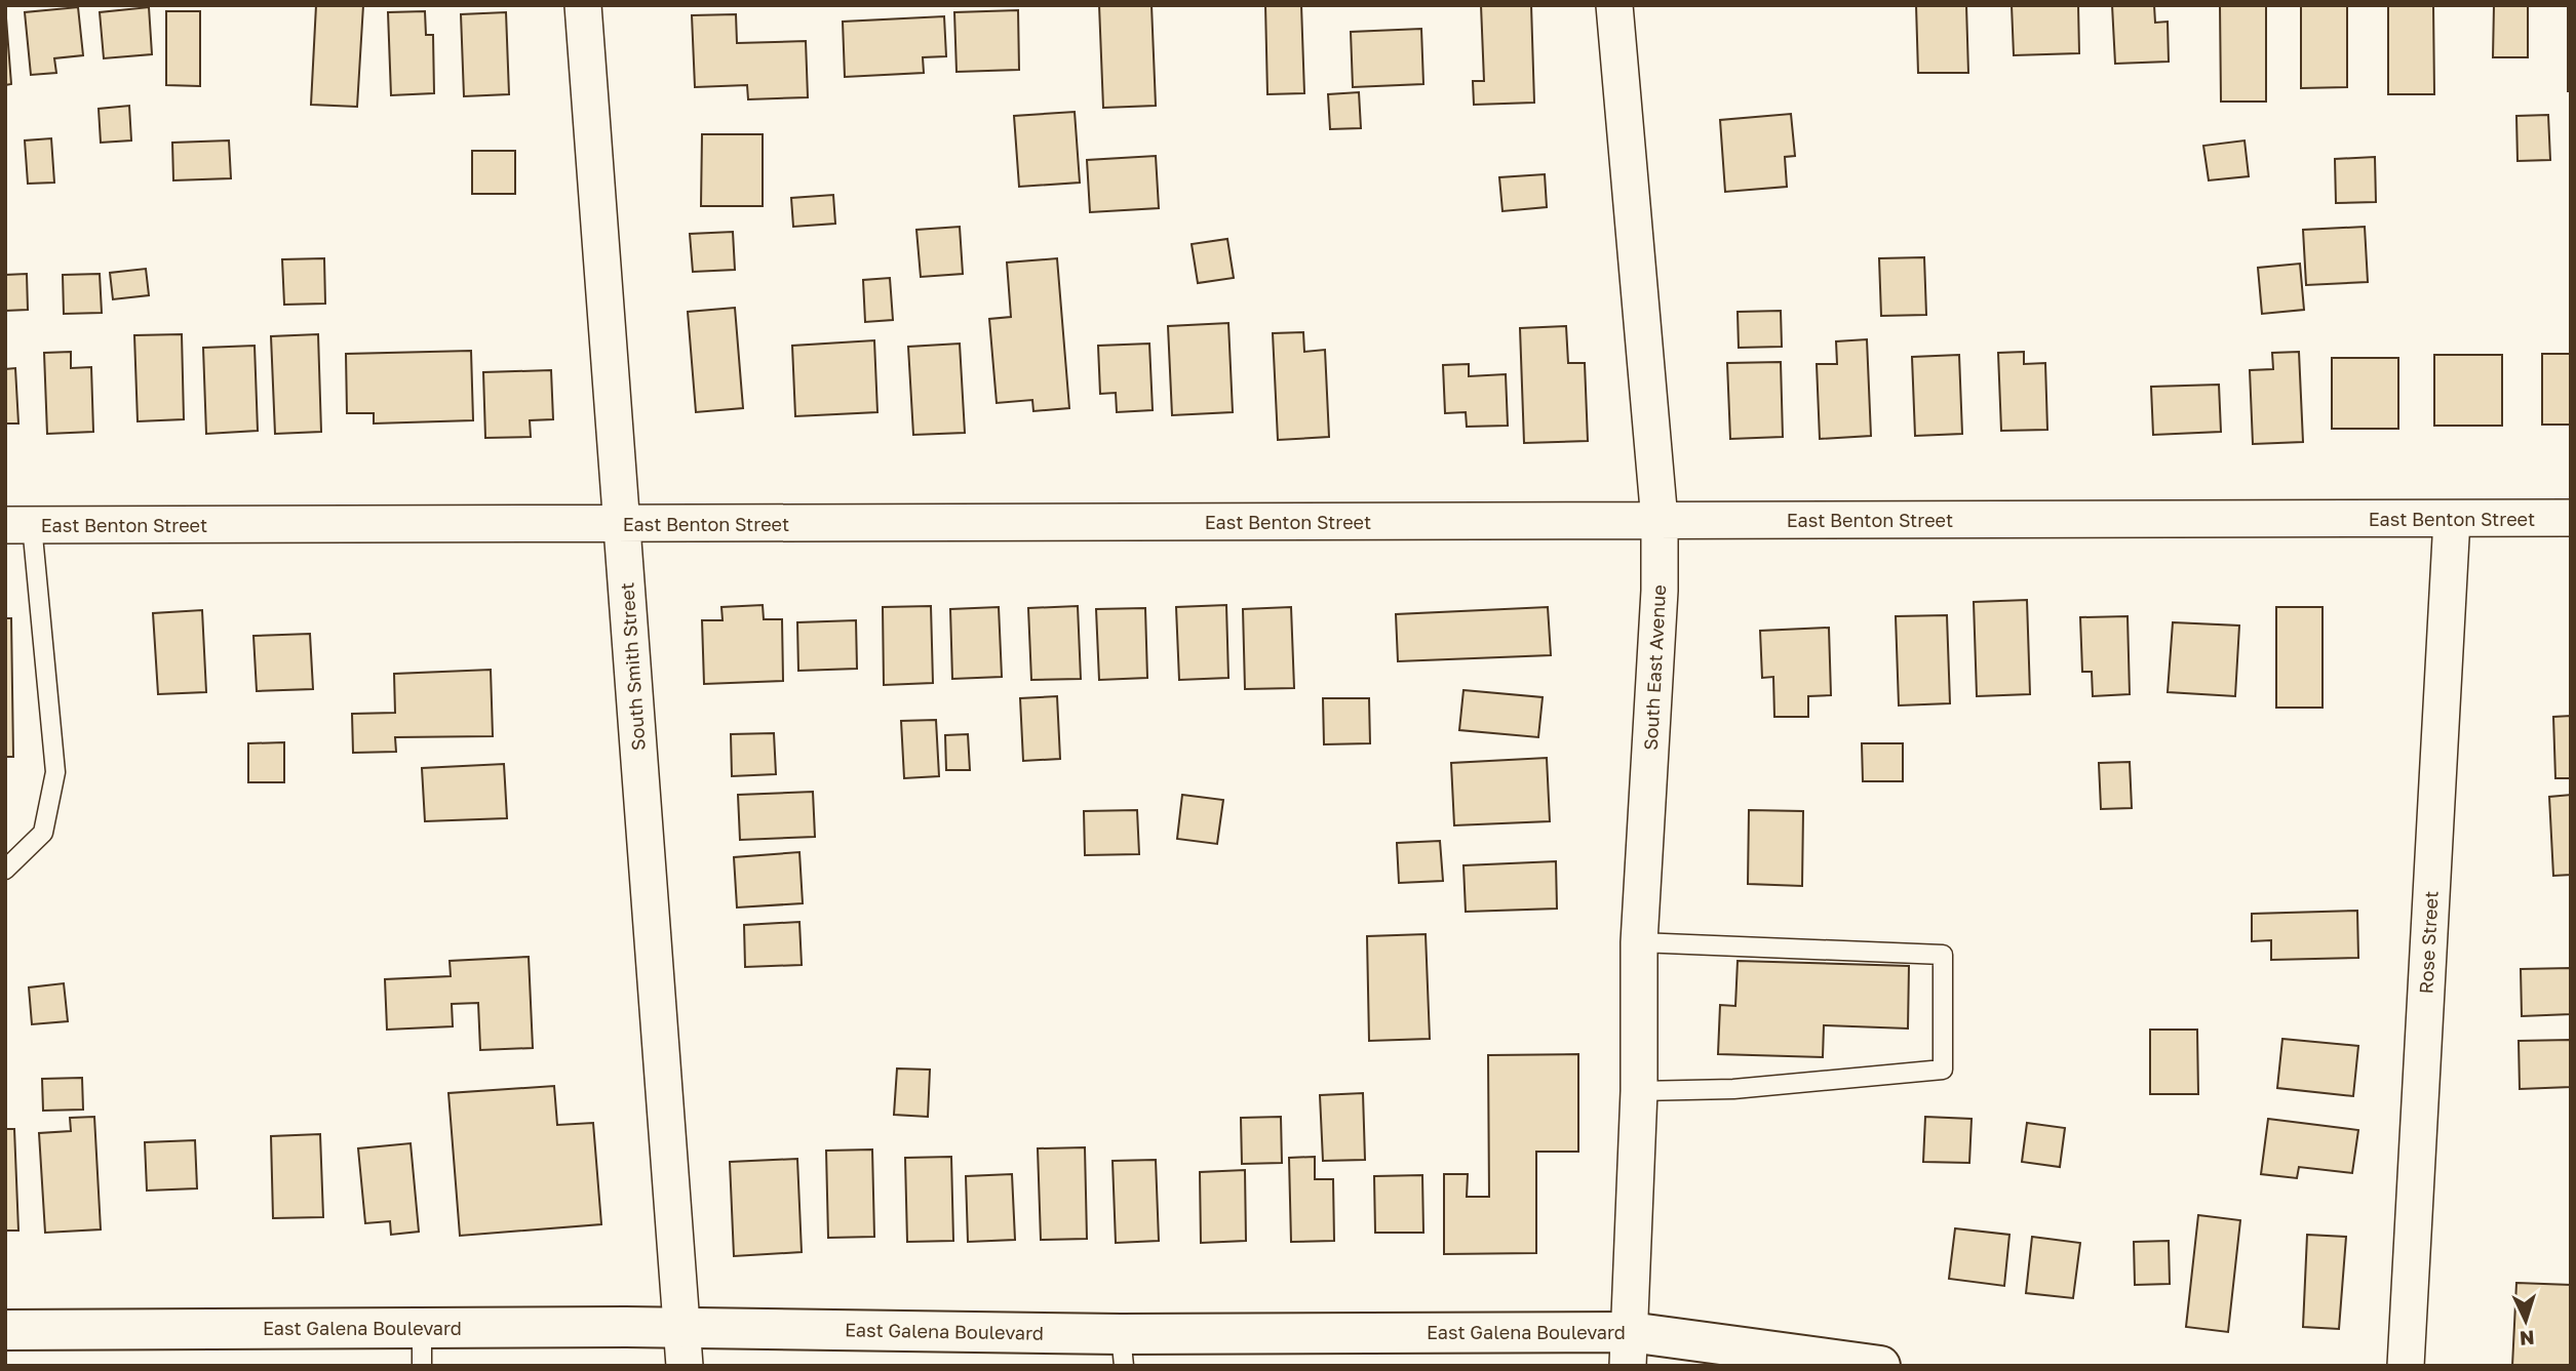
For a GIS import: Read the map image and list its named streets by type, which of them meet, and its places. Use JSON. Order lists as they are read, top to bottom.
{
  "streets": {
    "main road": ["East Galena Boulevard"],
    "street": [
      "East Benton Street",
      "South Smith Street",
      "South East Avenue",
      "Rose Street"
    ]
  },
  "crossings": [
    ["East Benton Street", "South Smith Street"],
    ["East Benton Street", "South East Avenue"],
    ["East Benton Street", "Rose Street"],
    ["South Smith Street", "East Galena Boulevard"],
    ["South East Avenue", "East Galena Boulevard"]
  ],
  "north": "bottom"
}
